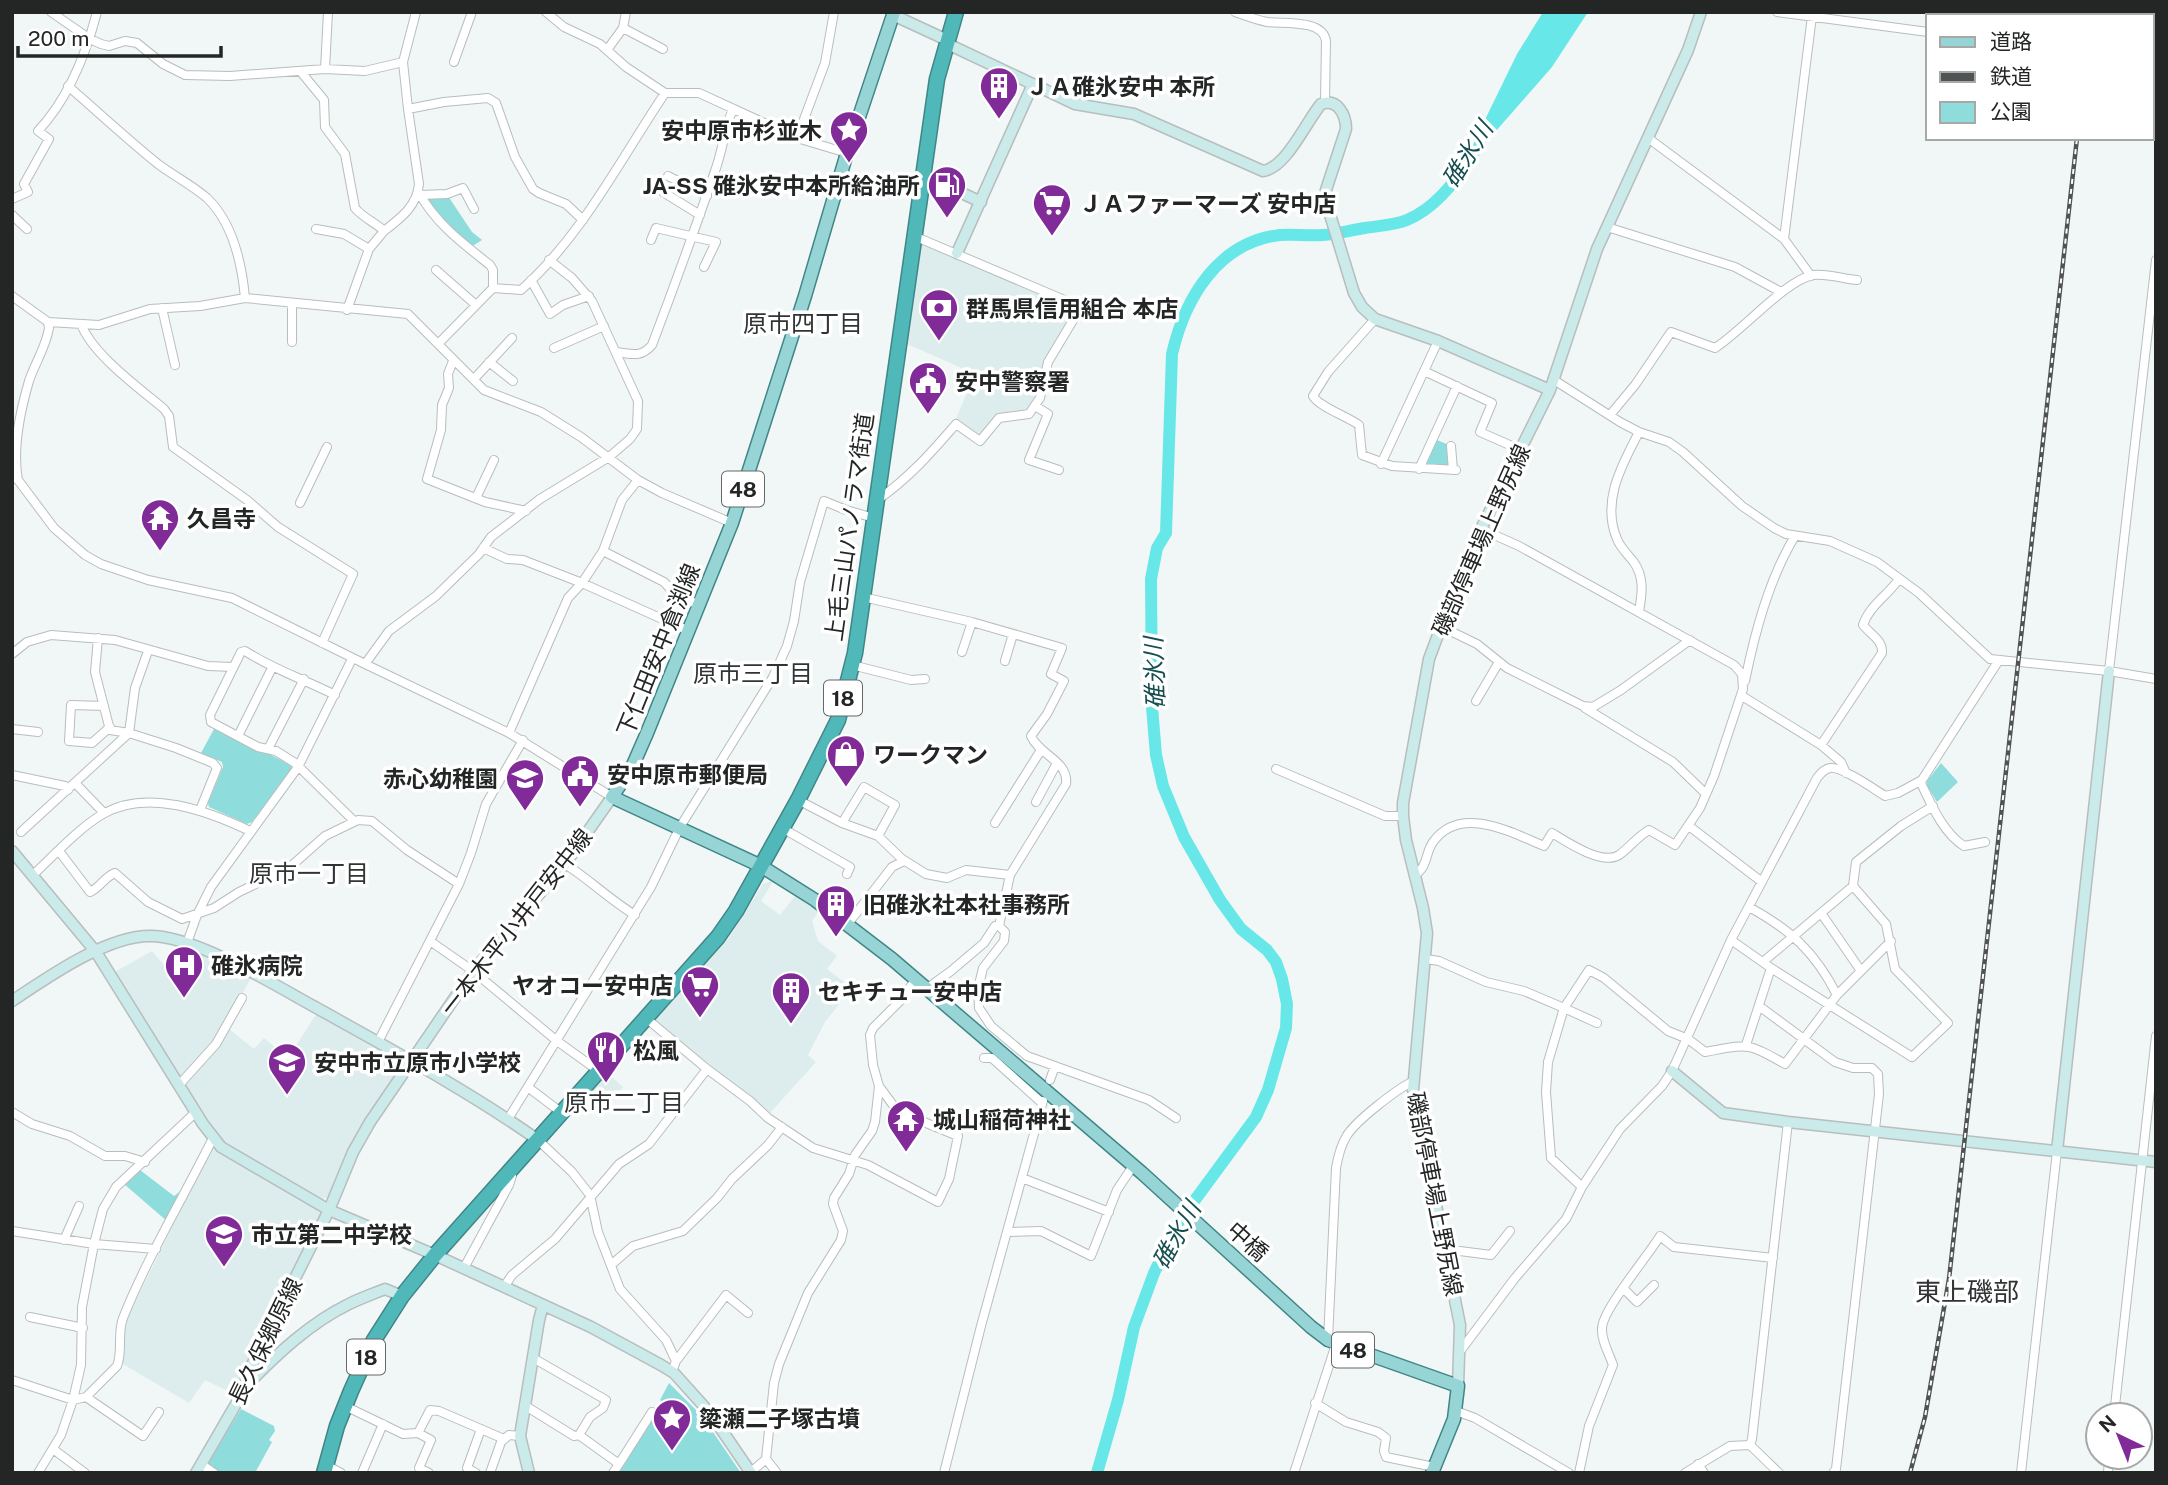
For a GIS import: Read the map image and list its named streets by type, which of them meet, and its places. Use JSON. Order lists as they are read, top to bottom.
{
  "streets": {
    "highway": ["上毛三山パノラマ街道", "18"],
    "main road": ["48", "下仁田安中倉渕線", "中橋"],
    "street": ["磯部停車場上野尻線", "一本木平小井戸安中線", "長久保郷原線"]
  },
  "crossings": [
    ["48", "上毛三山パノラマ街道"],
    ["48", "磯部停車場上野尻線"],
    ["48", "下仁田安中倉渕線"],
    ["48", "一本木平小井戸安中線"],
    ["48", "中橋"],
    ["下仁田安中倉渕線", "一本木平小井戸安中線"],
    ["一本木平小井戸安中線", "長久保郷原線"]
  ],
  "districts": [
    "原市四丁目",
    "原市三丁目",
    "原市一丁目",
    "原市二丁目",
    "東上磯部"
  ],
  "water": ["碓氷川"],
  "places": {
    "building": ["ＪＡ碓氷安中 本所", "旧碓氷社本社事務所", "セキチュー安中店"],
    "place": ["安中原市杉並木", "簗瀬二子塚古墳"],
    "fuel station": ["JA-SS 碓氷安中本所給油所"],
    "supermarket": ["ＪＡファーマーズ 安中店", "ヤオコー安中店"],
    "bank": ["群馬県信用組合 本店"],
    "public building": ["安中警察署", "安中原市郵便局"],
    "temple": ["久昌寺", "城山稲荷神社"],
    "shop": ["ワークマン"],
    "school or university": ["赤心幼稚園", "安中市立原市小学校", "市立第二中学校"],
    "hospital": ["碓氷病院"],
    "restaurant": ["松風"]
  },
  "legend": ["道路", "鉄道", "公園"],
  "scale_bar": "200 m",
  "north": "top left"
}
